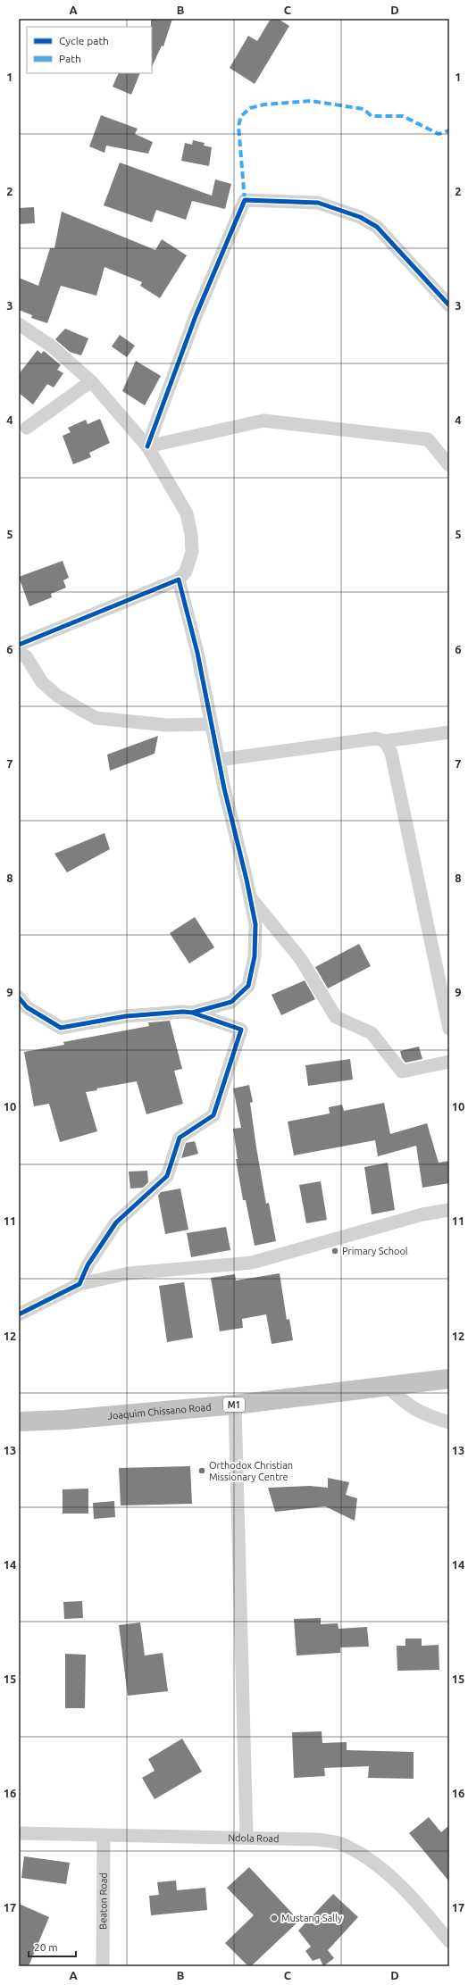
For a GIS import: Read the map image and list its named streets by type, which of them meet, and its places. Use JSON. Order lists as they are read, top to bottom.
{
  "streets": {
    "highway": ["M1", "Joaquim Chissano Road"],
    "street": ["Ndola Road", "Beaton Road"]
  },
  "crossings": [
    ["Ndola Road", "Beaton Road"]
  ],
  "places": ["Primary School", "Orthodox Christian Missionary Centre", "Mustang Sally"],
  "legend": ["Cycle path", "Path"],
  "scale_bar": "20 m",
  "grid": {
    "columns": [
      "A",
      "B",
      "C",
      "D"
    ],
    "rows": [
      "1",
      "2",
      "3",
      "4",
      "5",
      "6",
      "7",
      "8",
      "9",
      "10",
      "11",
      "12",
      "13",
      "14",
      "15",
      "16",
      "17"
    ]
  }
}
